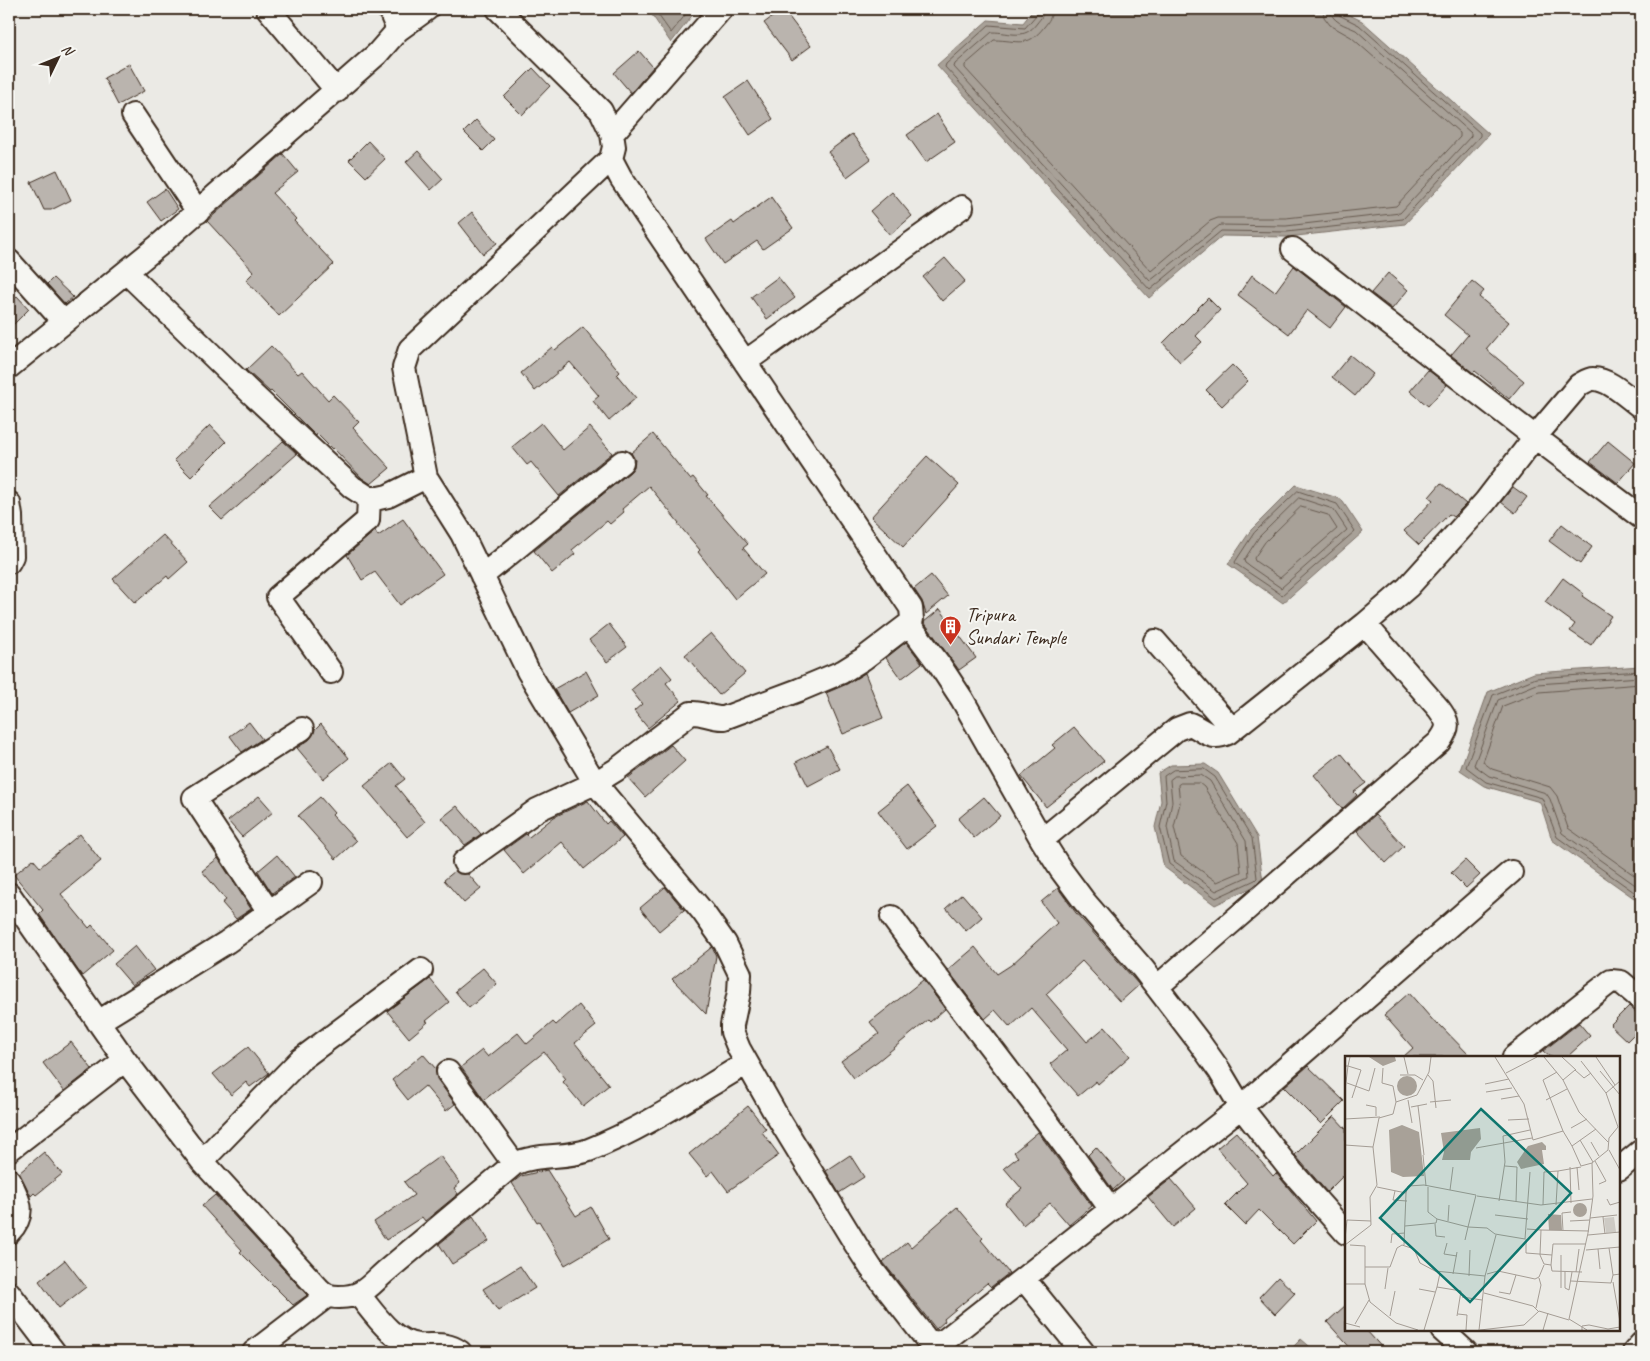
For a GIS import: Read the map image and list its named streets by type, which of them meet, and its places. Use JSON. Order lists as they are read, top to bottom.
{
  "places": {
    "building": ["Tripura Sundari Temple"]
  },
  "north": "top right"
}
